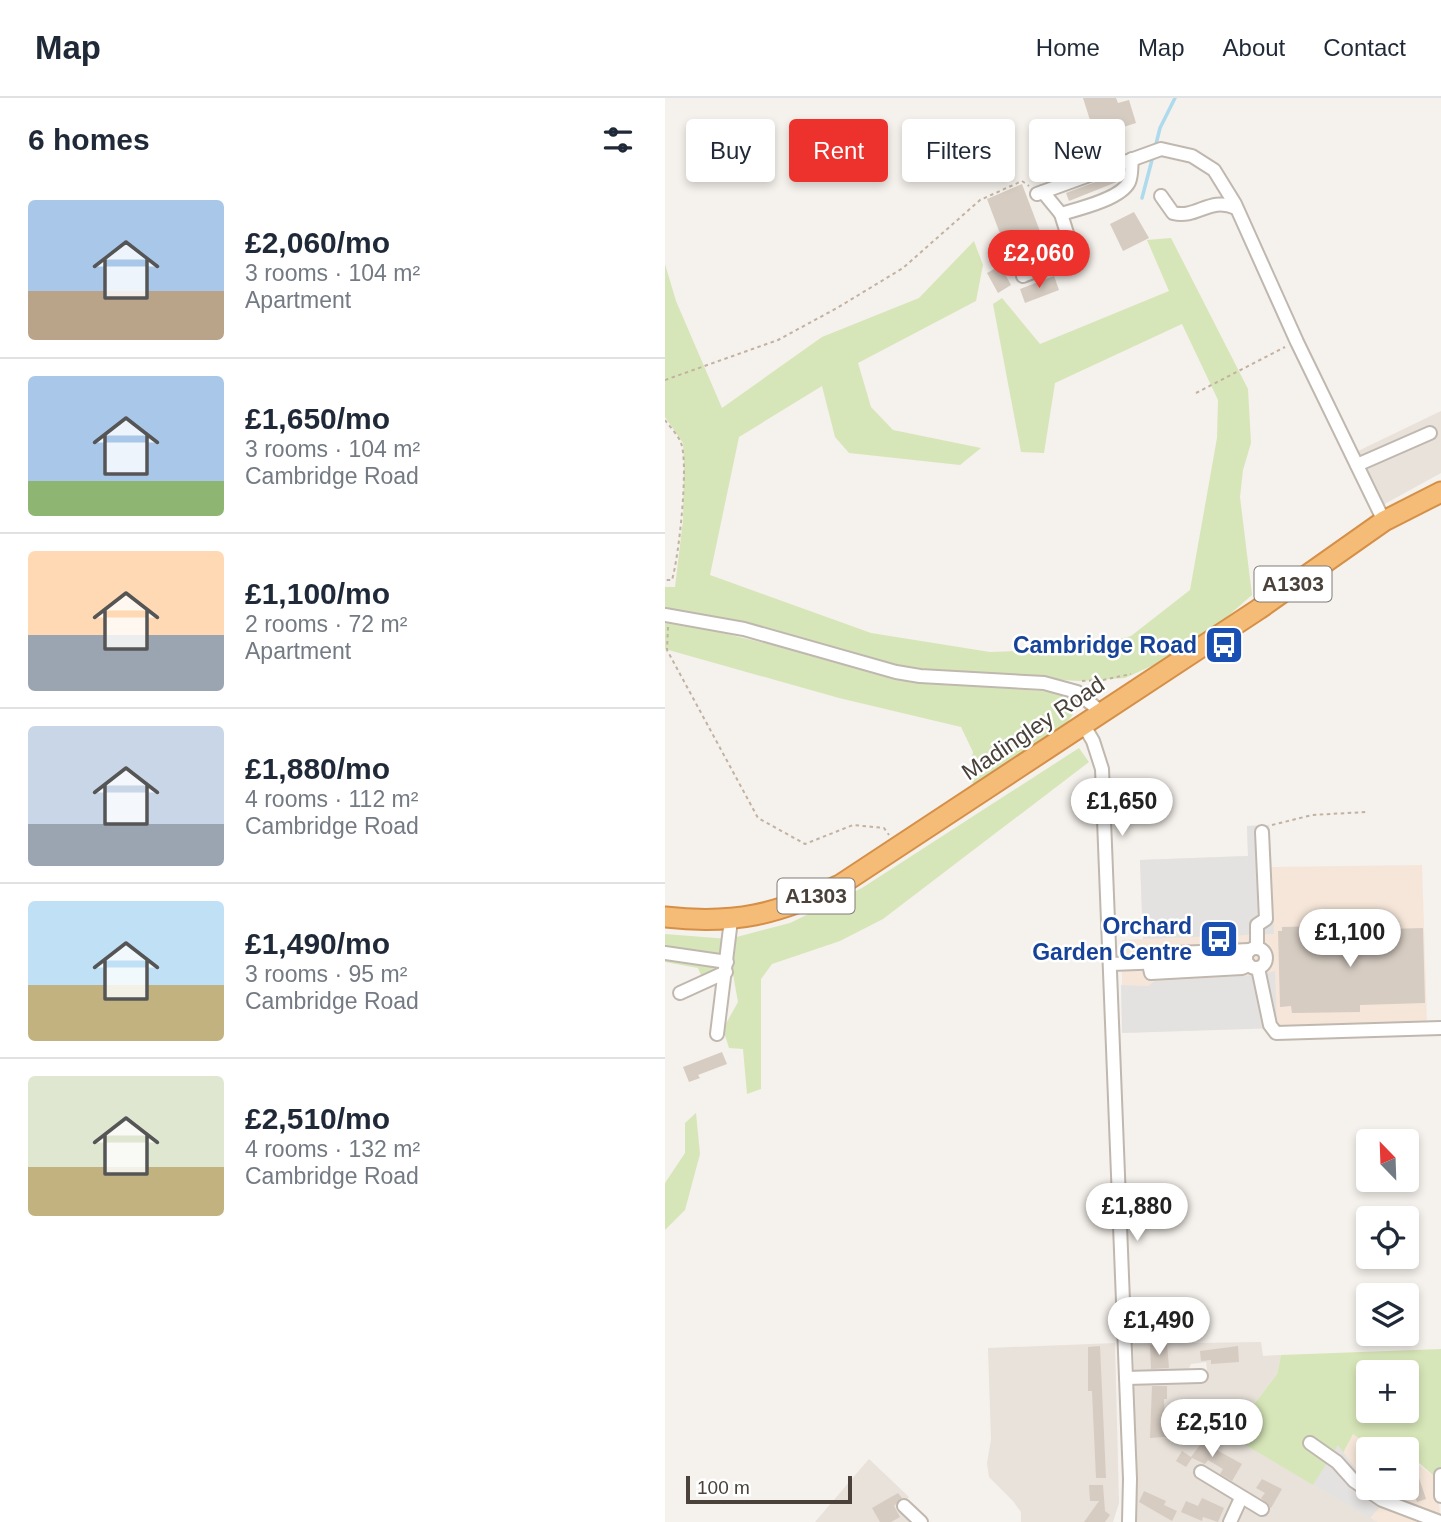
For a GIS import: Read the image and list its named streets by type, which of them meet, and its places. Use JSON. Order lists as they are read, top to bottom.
{
  "streets": {
    "highway": ["A1303", "Madingley Road"]
  },
  "places": {
    "bus stop": ["Cambridge Road", "Orchard Garden Centre"]
  },
  "scale_bar": "100 m",
  "north": "top left",
  "page": {
    "header": "Map",
    "nav": [
      "Home",
      "Map",
      "About",
      "Contact"
    ],
    "heading": "6 homes",
    "chip": [
      "Buy",
      "Rent",
      "Filters",
      "New"
    ],
    "list": [
      {
        "name": "£2,060/mo",
        "note": "3 rooms · 104 m² · Apartment"
      },
      {
        "name": "£1,650/mo",
        "note": "3 rooms · 104 m² · Cambridge Road"
      },
      {
        "name": "£1,100/mo",
        "note": "2 rooms · 72 m² · Apartment"
      },
      {
        "name": "£1,880/mo",
        "note": "4 rooms · 112 m² · Cambridge Road"
      },
      {
        "name": "£1,490/mo",
        "note": "3 rooms · 95 m² · Cambridge Road"
      },
      {
        "name": "£2,510/mo",
        "note": "4 rooms · 132 m² · Cambridge Road"
      }
    ],
    "price": [
      "£2,060",
      "£1,650",
      "£1,100",
      "£1,880",
      "£1,490",
      "£2,510"
    ],
    "map_buttons": ["+", "−"],
    "scale": "100 m"
  }
}
